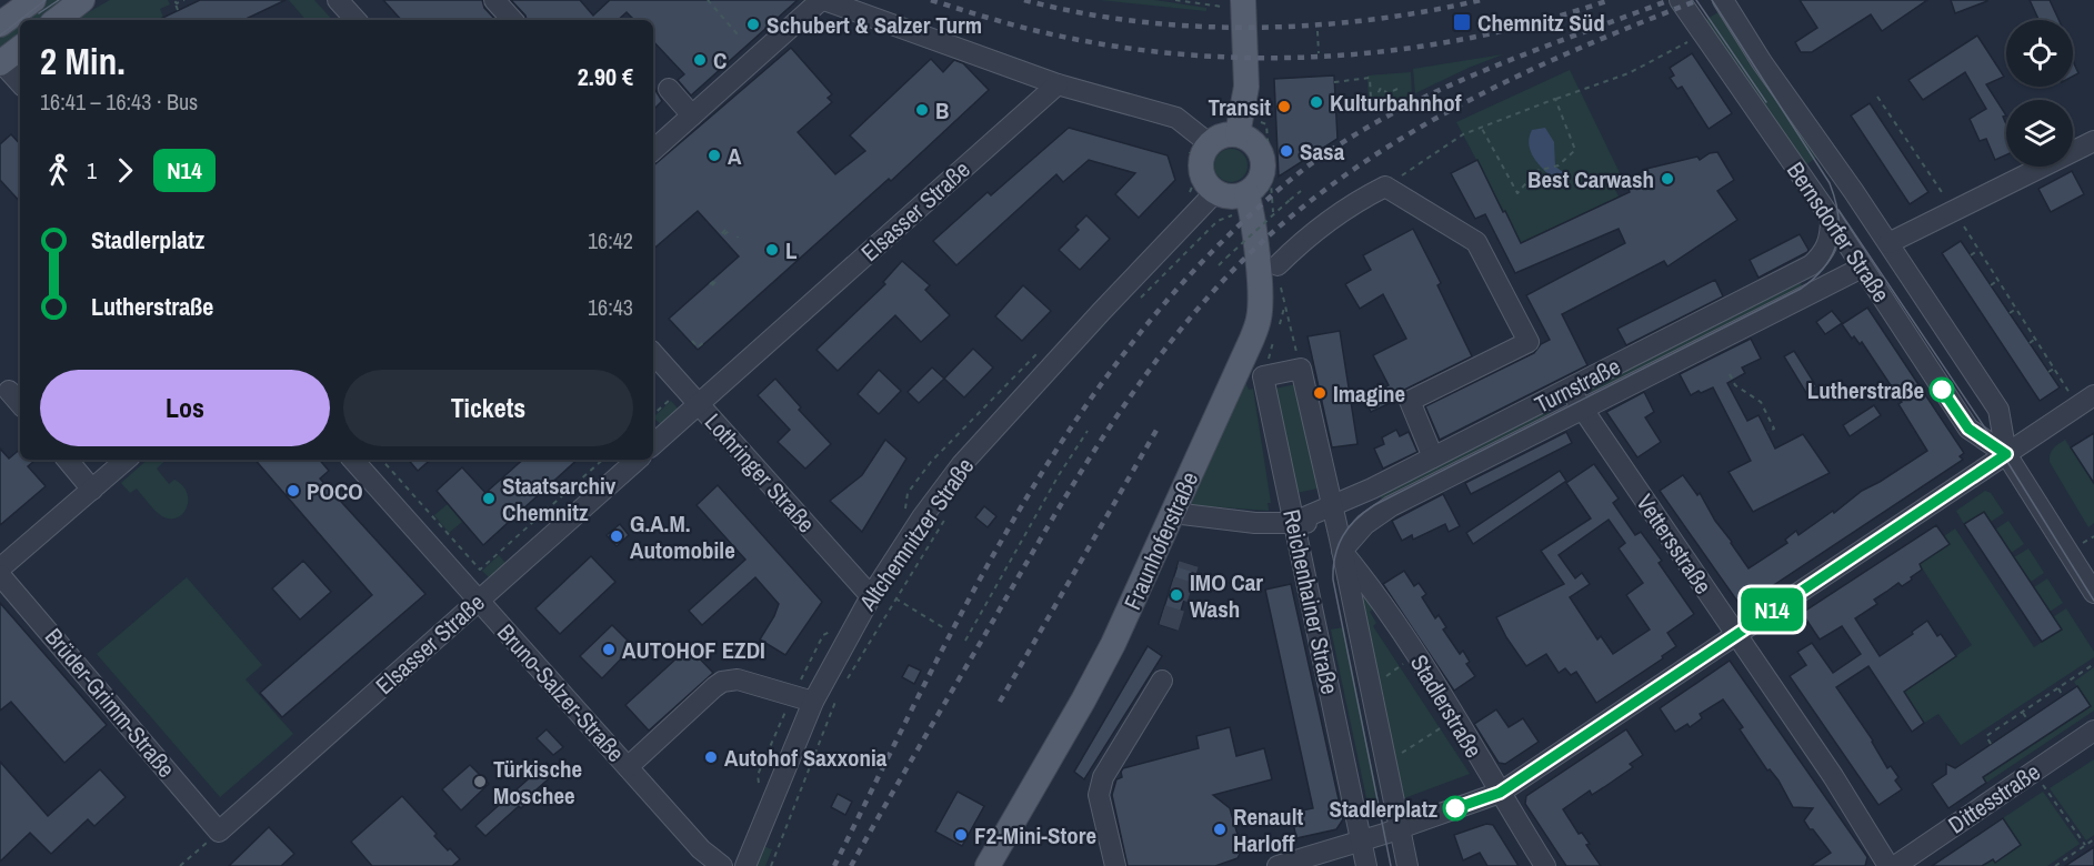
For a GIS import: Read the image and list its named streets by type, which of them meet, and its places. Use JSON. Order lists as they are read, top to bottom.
{
  "streets": {
    "main road": ["Fraunhoferstraße"],
    "street": [
      "Elsasser Straße",
      "Bernsdorfer Straße",
      "Turnstraße",
      "Lothringer Straße",
      "Altchemnitzer Straße",
      "Vettersstraße",
      "Reichenhainer Straße",
      "Bruno-Salzer-Straße",
      "Brüder-Grimm-Straße",
      "Stadlerstraße",
      "Dittesstraße"
    ]
  },
  "crossings": [
    ["Elsasser Straße", "Lothringer Straße"],
    ["Elsasser Straße", "Bruno-Salzer-Straße"],
    ["Elsasser Straße", "Brüder-Grimm-Straße"],
    ["Bernsdorfer Straße", "Turnstraße"],
    ["Turnstraße", "Fraunhoferstraße"],
    ["Turnstraße", "Vettersstraße"],
    ["Turnstraße", "Reichenhainer Straße"],
    ["Turnstraße", "Stadlerstraße"],
    ["Lothringer Straße", "Altchemnitzer Straße"],
    ["Reichenhainer Straße", "Stadlerstraße"]
  ],
  "places": {
    "transit": ["Chemnitz Süd"],
    "other": [
      "Schubert & Salzer Turm",
      "C",
      "Kulturbahnhof",
      "Transit",
      "B",
      "Sasa",
      "A",
      "Best Carwash",
      "L",
      "Lutherstraße",
      "Imagine",
      "POCO",
      "Staatsarchiv Chemnitz",
      "G.A.M. Automobile",
      "IMO Car Wash",
      "AUTOHOF EZDI",
      "Autohof Saxxonia",
      "Türkische Moschee",
      "Stadlerplatz",
      "Renault Harloff",
      "F2-Mini-Store"
    ]
  },
  "lines": ["bus line N14"],
  "page": {
    "on_map": "N14",
    "heading": ["2 Min.", "16:41 – 16:43 · Bus", "2.90 €"],
    "legs": ["1", "N14"],
    "list": [
      {
        "name": "Stadlerplatz",
        "value": "16:42"
      },
      {
        "name": "Lutherstraße",
        "value": "16:43"
      }
    ],
    "buttons": ["Los", "Tickets"]
  }
}
